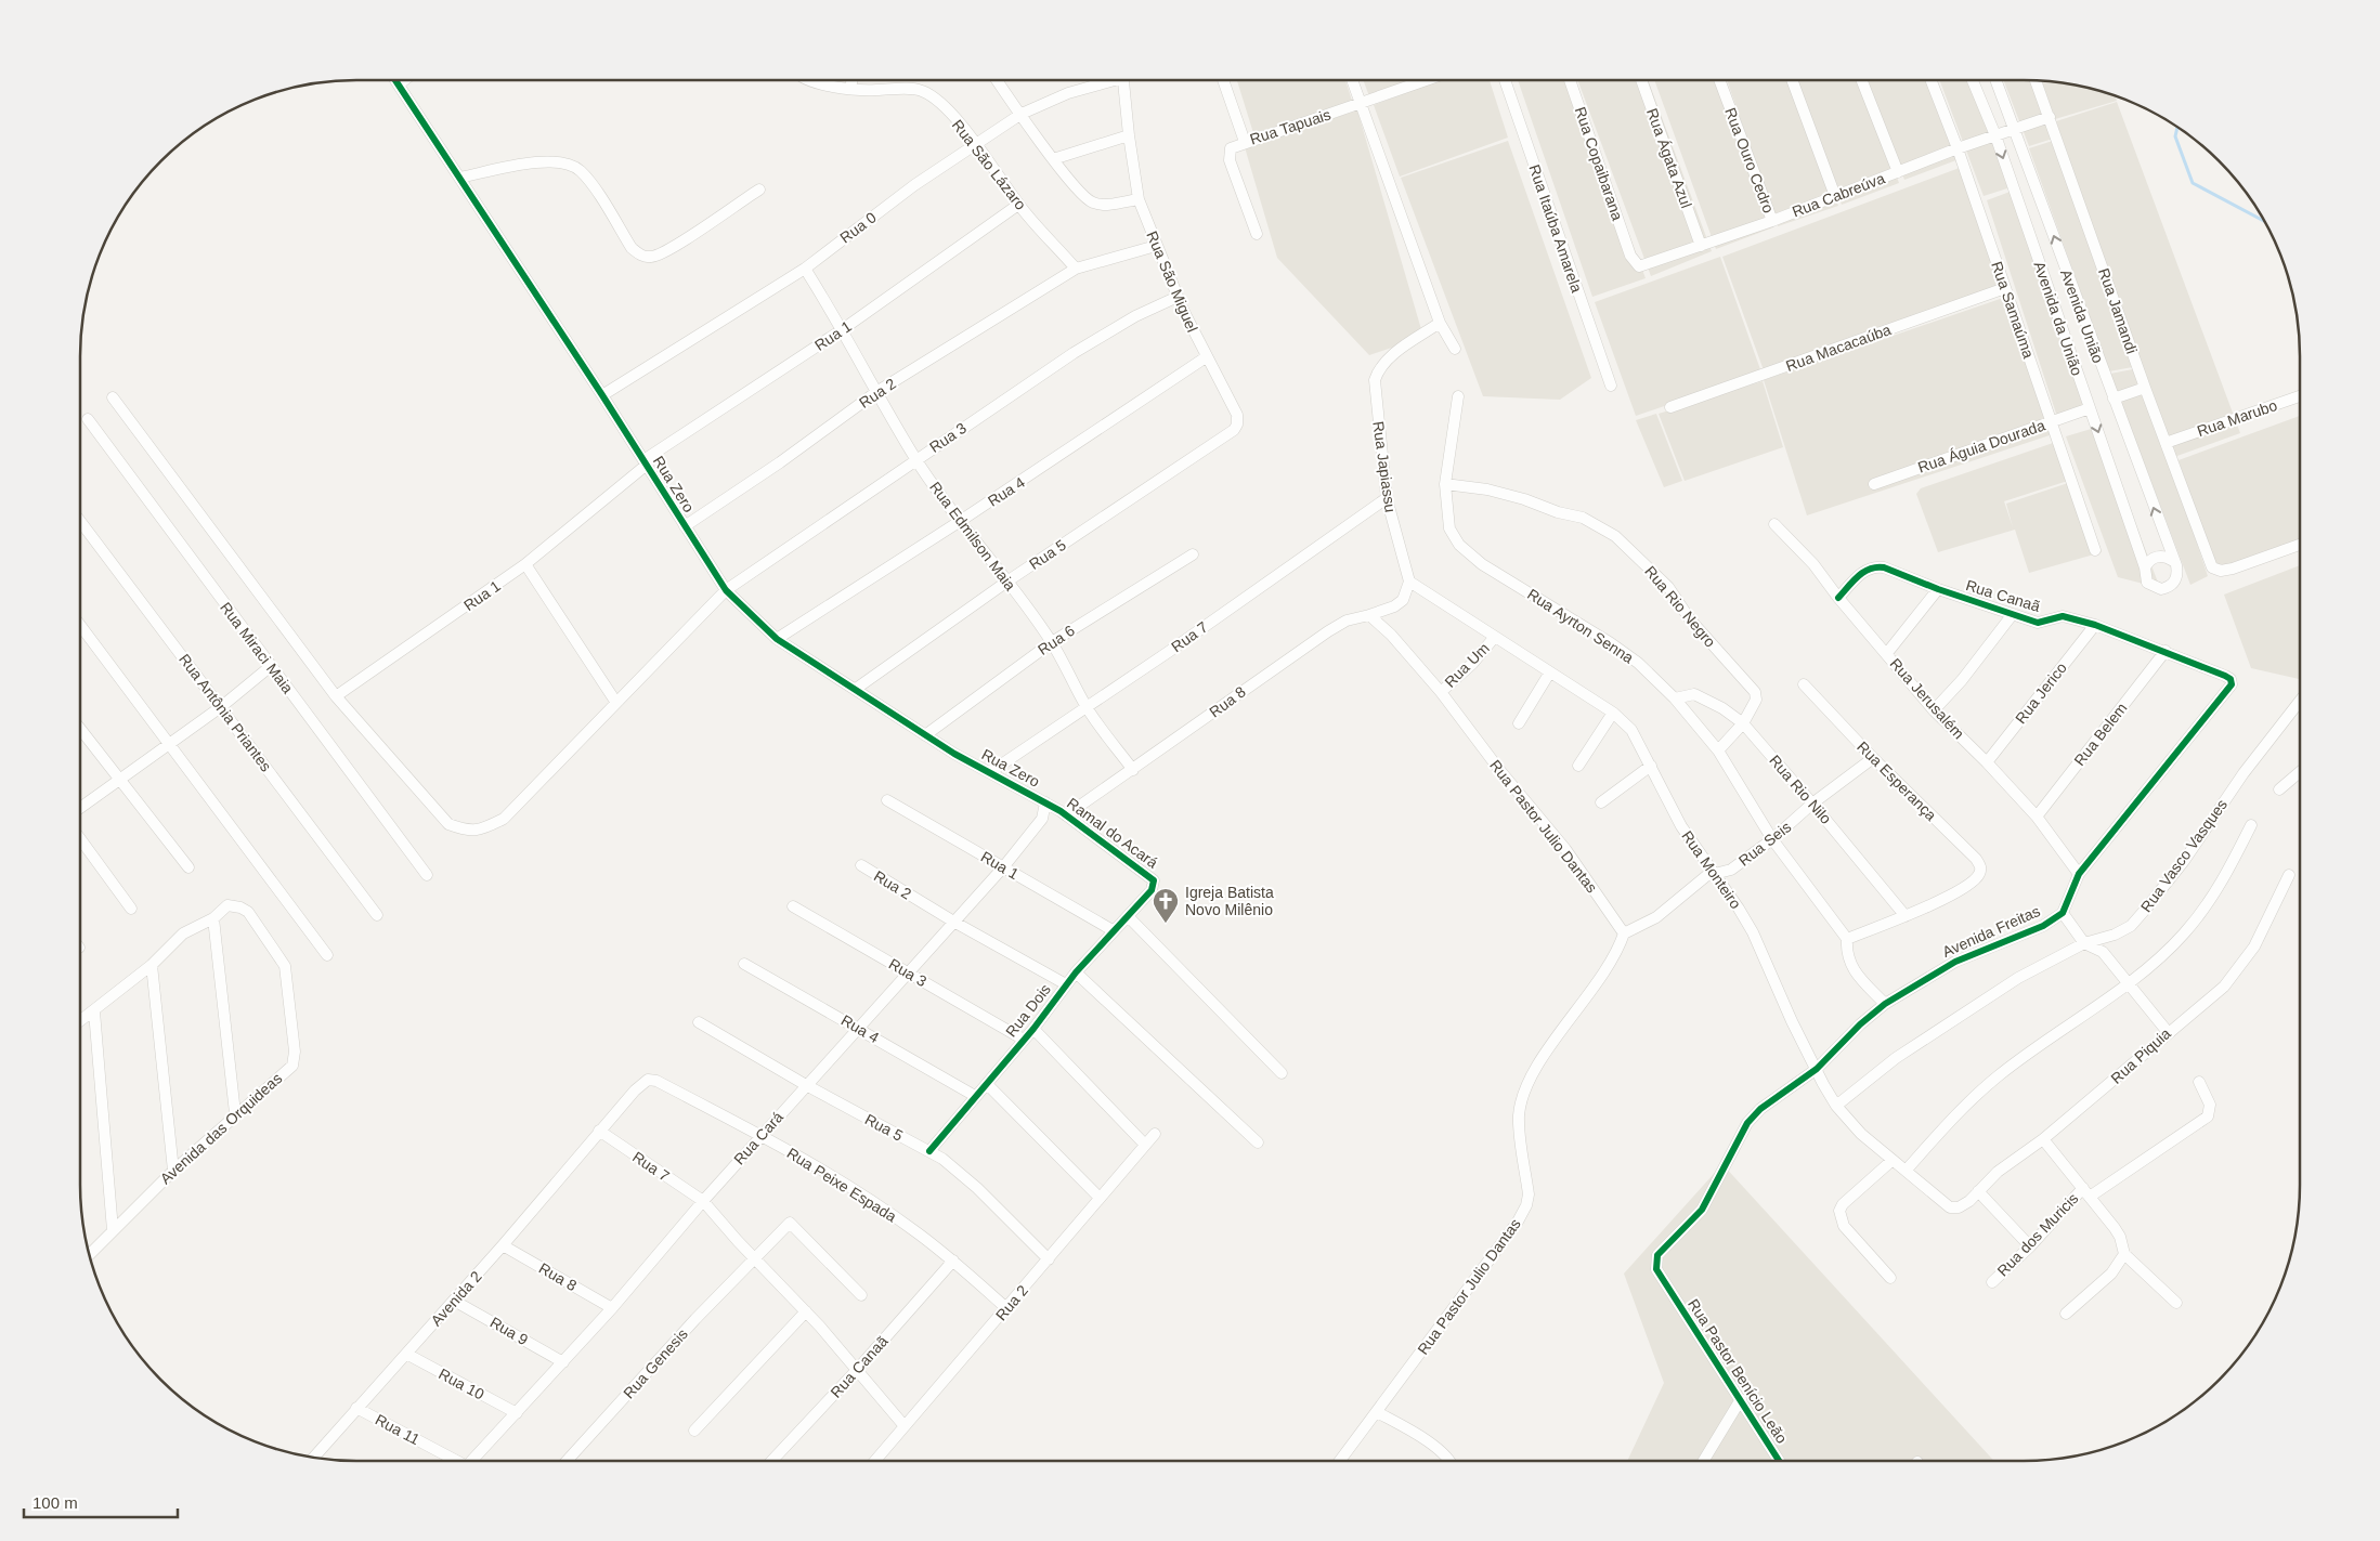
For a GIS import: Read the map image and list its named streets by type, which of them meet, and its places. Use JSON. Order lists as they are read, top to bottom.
{
  "streets": {
    "street": [
      "Rua Tapuais",
      "Rua Ágata Azul",
      "Rua Ouro Cedro",
      "Rua Copaibarana",
      "Rua São Lázaro",
      "Rua Cabreúva",
      "Rua 0",
      "Rua Itaúba Amarela",
      "Rua São Miguel",
      "Rua Samaúma",
      "Rua Jamandi",
      "Avenida União",
      "Avenida da União",
      "Rua 1",
      "Rua Macacaúba",
      "Rua 2",
      "Rua Marubo",
      "Rua 3",
      "Rua Águia Dourada",
      "Rua Japiassu",
      "Rua Zero",
      "Rua 4",
      "Rua Edmilson Maia",
      "Rua 5",
      "Rua Canaã",
      "Rua Rio Negro",
      "Rua Ayrton Senna",
      "Rua 7",
      "Rua 6",
      "Rua Miraci Maia",
      "Rua Um",
      "Rua Jerico",
      "Rua Jerusalém",
      "Rua 8",
      "Rua Antônia Priantes",
      "Rua Belem",
      "Rua Esperança",
      "Rua Rio Nilo",
      "Rua Pastor Julio Dantas",
      "Ramal do Acará",
      "Rua Seis",
      "Rua Vasco Vasques",
      "Rua Monteiro",
      "Avenida Freitas",
      "Rua Dois",
      "Rua Piquia",
      "Avenida das Orquideas",
      "Rua Cará",
      "Rua Peixe Espada",
      "Rua dos Muricis",
      "Avenida 2",
      "Rua 9",
      "Rua Genesis",
      "Rua Pastor Benício Leão",
      "Rua 10",
      "Rua 11"
    ]
  },
  "crossings": [
    ["Rua Ágata Azul", "Rua Cabreúva"],
    ["Rua Ouro Cedro", "Rua Cabreúva"],
    ["Rua Copaibarana", "Rua Cabreúva"],
    ["Rua São Lázaro", "Rua 0"],
    ["Rua São Lázaro", "Rua 1"],
    ["Rua São Lázaro", "Rua 2"],
    ["Rua Cabreúva", "Rua Samaúma"],
    ["Rua Cabreúva", "Rua Jamandi"],
    ["Rua Cabreúva", "Avenida União"],
    ["Rua Cabreúva", "Avenida da União"],
    ["Rua 0", "Rua Zero"],
    ["Rua 0", "Rua Edmilson Maia"],
    ["Rua São Miguel", "Rua 3"],
    ["Rua São Miguel", "Rua 4"],
    ["Rua São Miguel", "Rua 5"],
    ["Rua Samaúma", "Rua Macacaúba"],
    ["Rua Samaúma", "Rua Águia Dourada"],
    ["Rua Jamandi", "Rua Marubo"],
    ["Avenida União", "Avenida da União"],
    ["Avenida da União", "Rua Águia Dourada"],
    ["Rua 1", "Rua 3"],
    ["Rua 1", "Rua Zero"],
    ["Rua 1", "Rua Edmilson Maia"],
    ["Rua 1", "Rua Dois"],
    ["Rua 1", "Rua Cará"],
    ["Rua 2", "Rua Zero"],
    ["Rua 2", "Rua Edmilson Maia"],
    ["Rua 2", "Rua 5"],
    ["Rua 2", "Rua 7"],
    ["Rua 2", "Rua Dois"],
    ["Rua 2", "Rua Cará"],
    ["Rua 2", "Rua Peixe Espada"],
    ["Rua 3", "Rua Zero"],
    ["Rua 3", "Rua Edmilson Maia"],
    ["Rua 3", "Rua Dois"],
    ["Rua 3", "Rua Cará"],
    ["Rua Japiassu", "Rua 7"],
    ["Rua Japiassu", "Rua Monteiro"],
    ["Rua Zero", "Rua 4"],
    ["Rua Zero", "Rua 5"],
    ["Rua Zero", "Rua 7"],
    ["Rua Zero", "Rua 6"],
    ["Rua Zero", "Ramal do Acará"],
    ["Rua Zero", "Rua Cará"],
    ["Rua 4", "Rua Edmilson Maia"],
    ["Rua 4", "Rua Dois"],
    ["Rua 4", "Rua Cará"],
    ["Rua Edmilson Maia", "Rua 5"],
    ["Rua Edmilson Maia", "Rua 7"],
    ["Rua Edmilson Maia", "Rua 6"],
    ["Rua Edmilson Maia", "Rua 8"],
    ["Rua 5", "Rua Dois"],
    ["Rua 5", "Rua Cará"],
    ["Rua Canaã", "Rua 7"],
    ["Rua Canaã", "Rua Jerico"],
    ["Rua Canaã", "Rua Jerusalém"],
    ["Rua Canaã", "Rua Belem"],
    ["Rua Canaã", "Avenida Freitas"],
    ["Rua Canaã", "Rua Peixe Espada"],
    ["Rua Rio Negro", "Rua Ayrton Senna"],
    ["Rua Rio Negro", "Rua Rio Nilo"],
    ["Rua Ayrton Senna", "Rua Rio Nilo"],
    ["Rua Ayrton Senna", "Rua Seis"],
    ["Rua 7", "Rua Cará"],
    ["Rua 7", "Avenida 2"],
    ["Rua 7", "Rua Genesis"],
    ["Rua Um", "Rua Pastor Julio Dantas"],
    ["Rua Um", "Rua Monteiro"],
    ["Rua Jerico", "Rua Jerusalém"],
    ["Rua Jerusalém", "Rua Belem"],
    ["Rua Jerusalém", "Avenida Freitas"],
    ["Rua 8", "Rua Pastor Julio Dantas"],
    ["Rua 8", "Ramal do Acará"],
    ["Rua 8", "Rua Cará"],
    ["Rua 8", "Avenida 2"],
    ["Rua Esperança", "Rua Rio Nilo"],
    ["Rua Esperança", "Rua Seis"],
    ["Rua Rio Nilo", "Rua Seis"],
    ["Rua Pastor Julio Dantas", "Rua Seis"],
    ["Ramal do Acará", "Rua Dois"],
    ["Ramal do Acará", "Rua Cará"],
    ["Rua Seis", "Rua Monteiro"],
    ["Rua Vasco Vasques", "Rua Monteiro"],
    ["Rua Monteiro", "Avenida Freitas"],
    ["Rua Monteiro", "Rua Piquia"],
    ["Avenida Freitas", "Rua Pastor Benício Leão"],
    ["Rua Cará", "Rua Peixe Espada"],
    ["Rua Cará", "Rua 9"],
    ["Rua Cará", "Rua 10"],
    ["Rua Peixe Espada", "Avenida 2"],
    ["Avenida 2", "Rua 9"],
    ["Avenida 2", "Rua 10"],
    ["Avenida 2", "Rua 11"]
  ],
  "one_way": ["Avenida União", "Avenida da União"],
  "places": {
    "church": ["Igreja Batista Novo Milênio"]
  },
  "scale_bar": "100 m"
}
